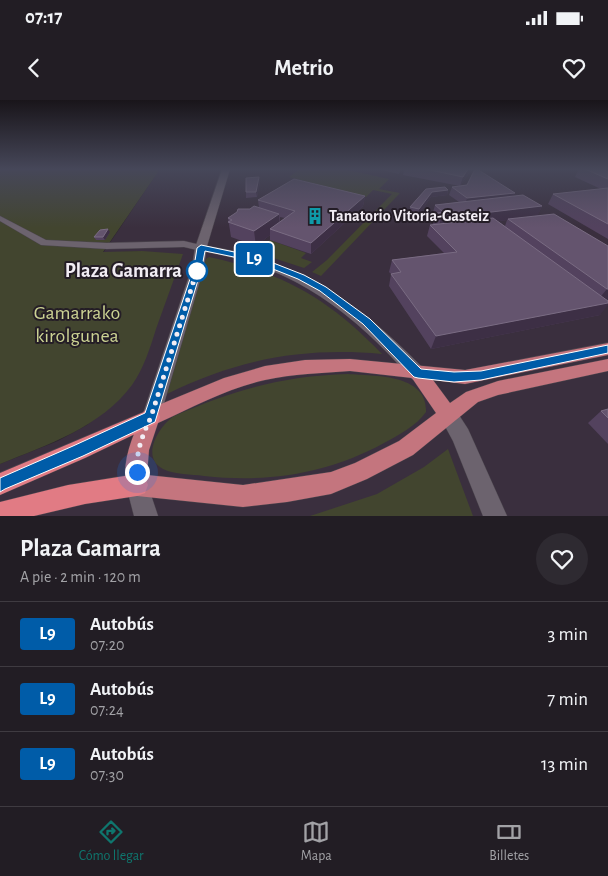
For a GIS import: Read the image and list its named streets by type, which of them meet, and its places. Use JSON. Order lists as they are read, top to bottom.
{
  "parks": ["Gamarrako kirolgunea"],
  "places": {
    "building": ["Tanatorio Vitoria-Gasteiz"],
    "other": ["Plaza Gamarra"]
  },
  "lines": ["bus line L9"],
  "page": {
    "status": "07:17",
    "header": "Metrio",
    "on_map": "L9",
    "heading": ["Plaza Gamarra", "A pie · 2 min · 120 m"],
    "list": [
      {
        "mark": "L9",
        "name": "Autobús",
        "note": "07:20",
        "value": "3 min"
      },
      {
        "mark": "L9",
        "name": "Autobús",
        "note": "07:24",
        "value": "7 min"
      },
      {
        "mark": "L9",
        "name": "Autobús",
        "note": "07:30",
        "value": "13 min"
      }
    ],
    "tabs": ["Cómo llegar", "Mapa", "Billetes"]
  }
}
